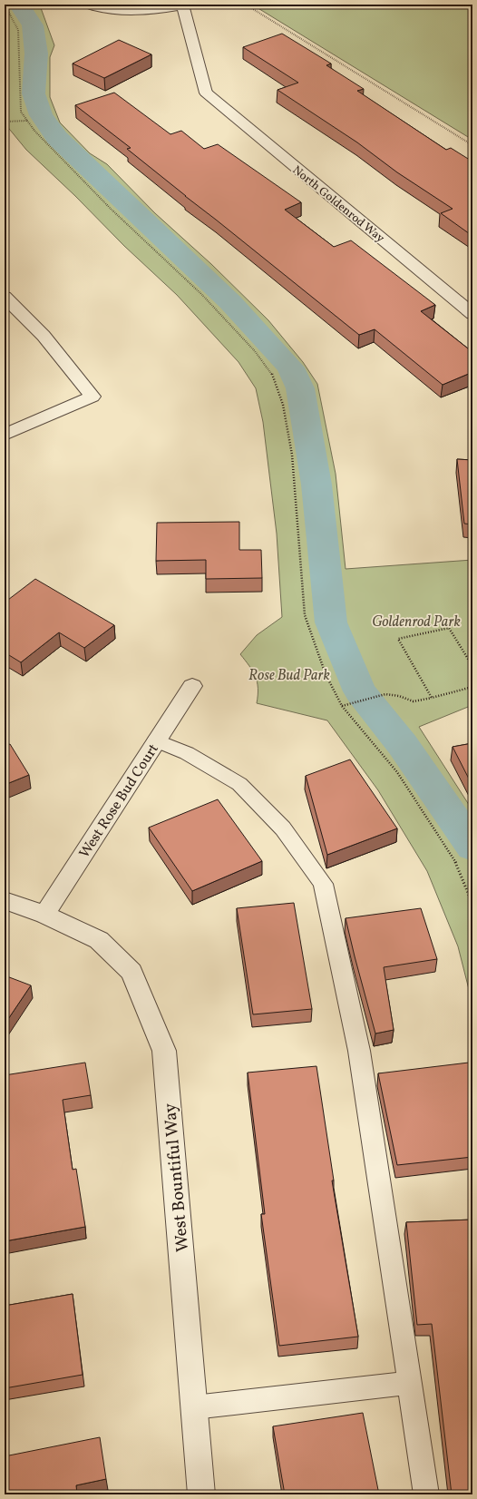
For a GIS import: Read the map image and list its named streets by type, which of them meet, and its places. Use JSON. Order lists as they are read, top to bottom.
{
  "streets": {
    "street": ["North Goldenrod Way", "West Rose Bud Court", "West Bountiful Way"]
  },
  "crossings": [
    ["West Rose Bud Court", "West Bountiful Way"]
  ],
  "parks": ["Goldenrod Park", "Rose Bud Park"]
}
